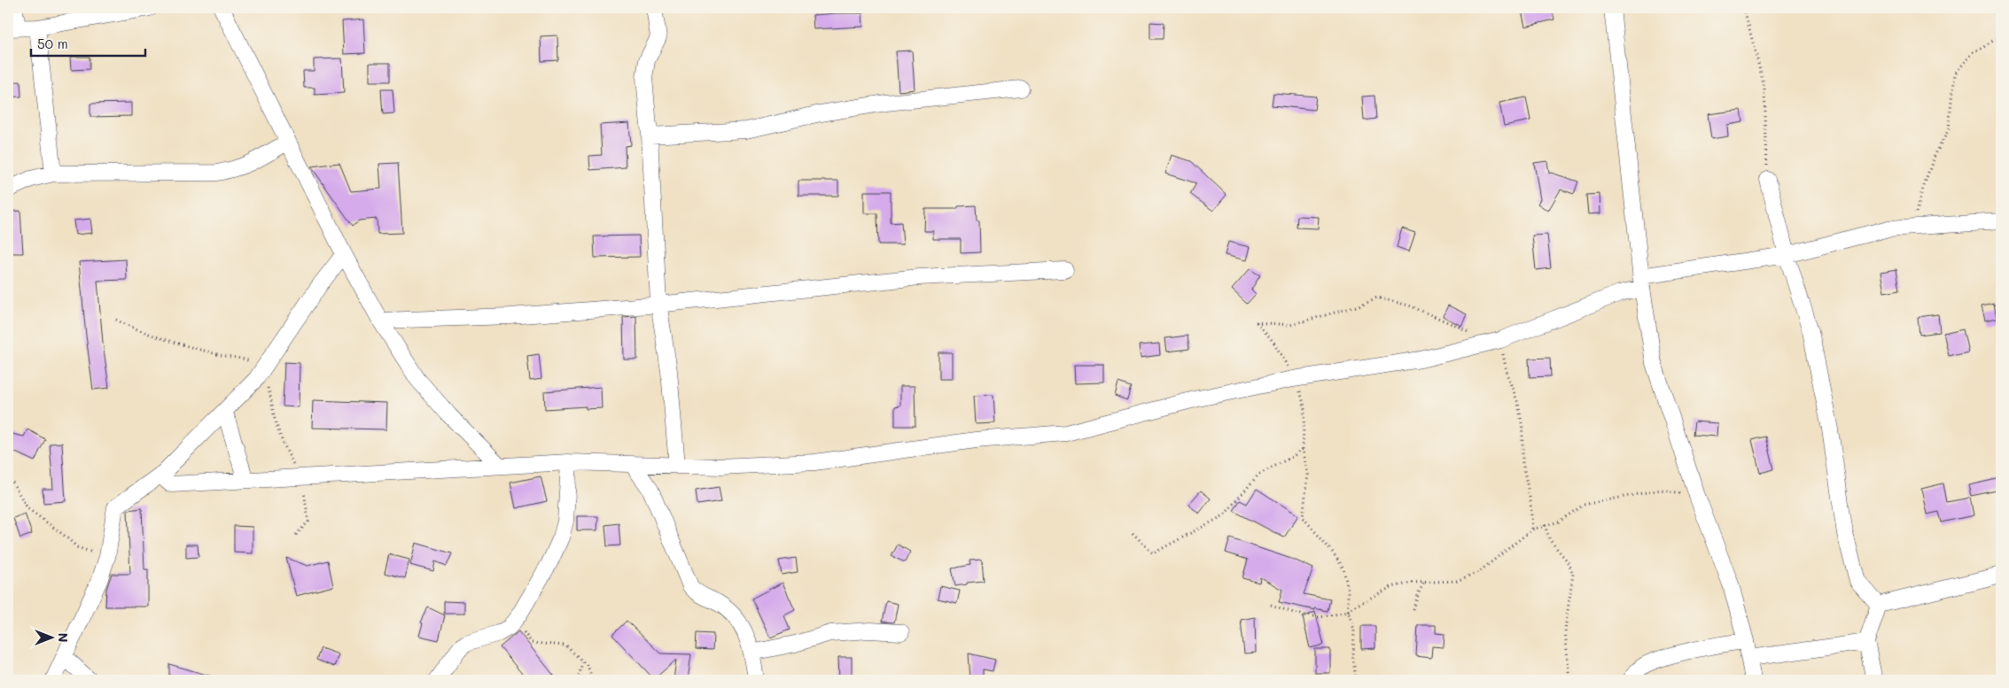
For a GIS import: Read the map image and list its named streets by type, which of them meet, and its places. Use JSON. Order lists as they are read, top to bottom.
{
  "scale_bar": "50 m",
  "north": "right"
}
